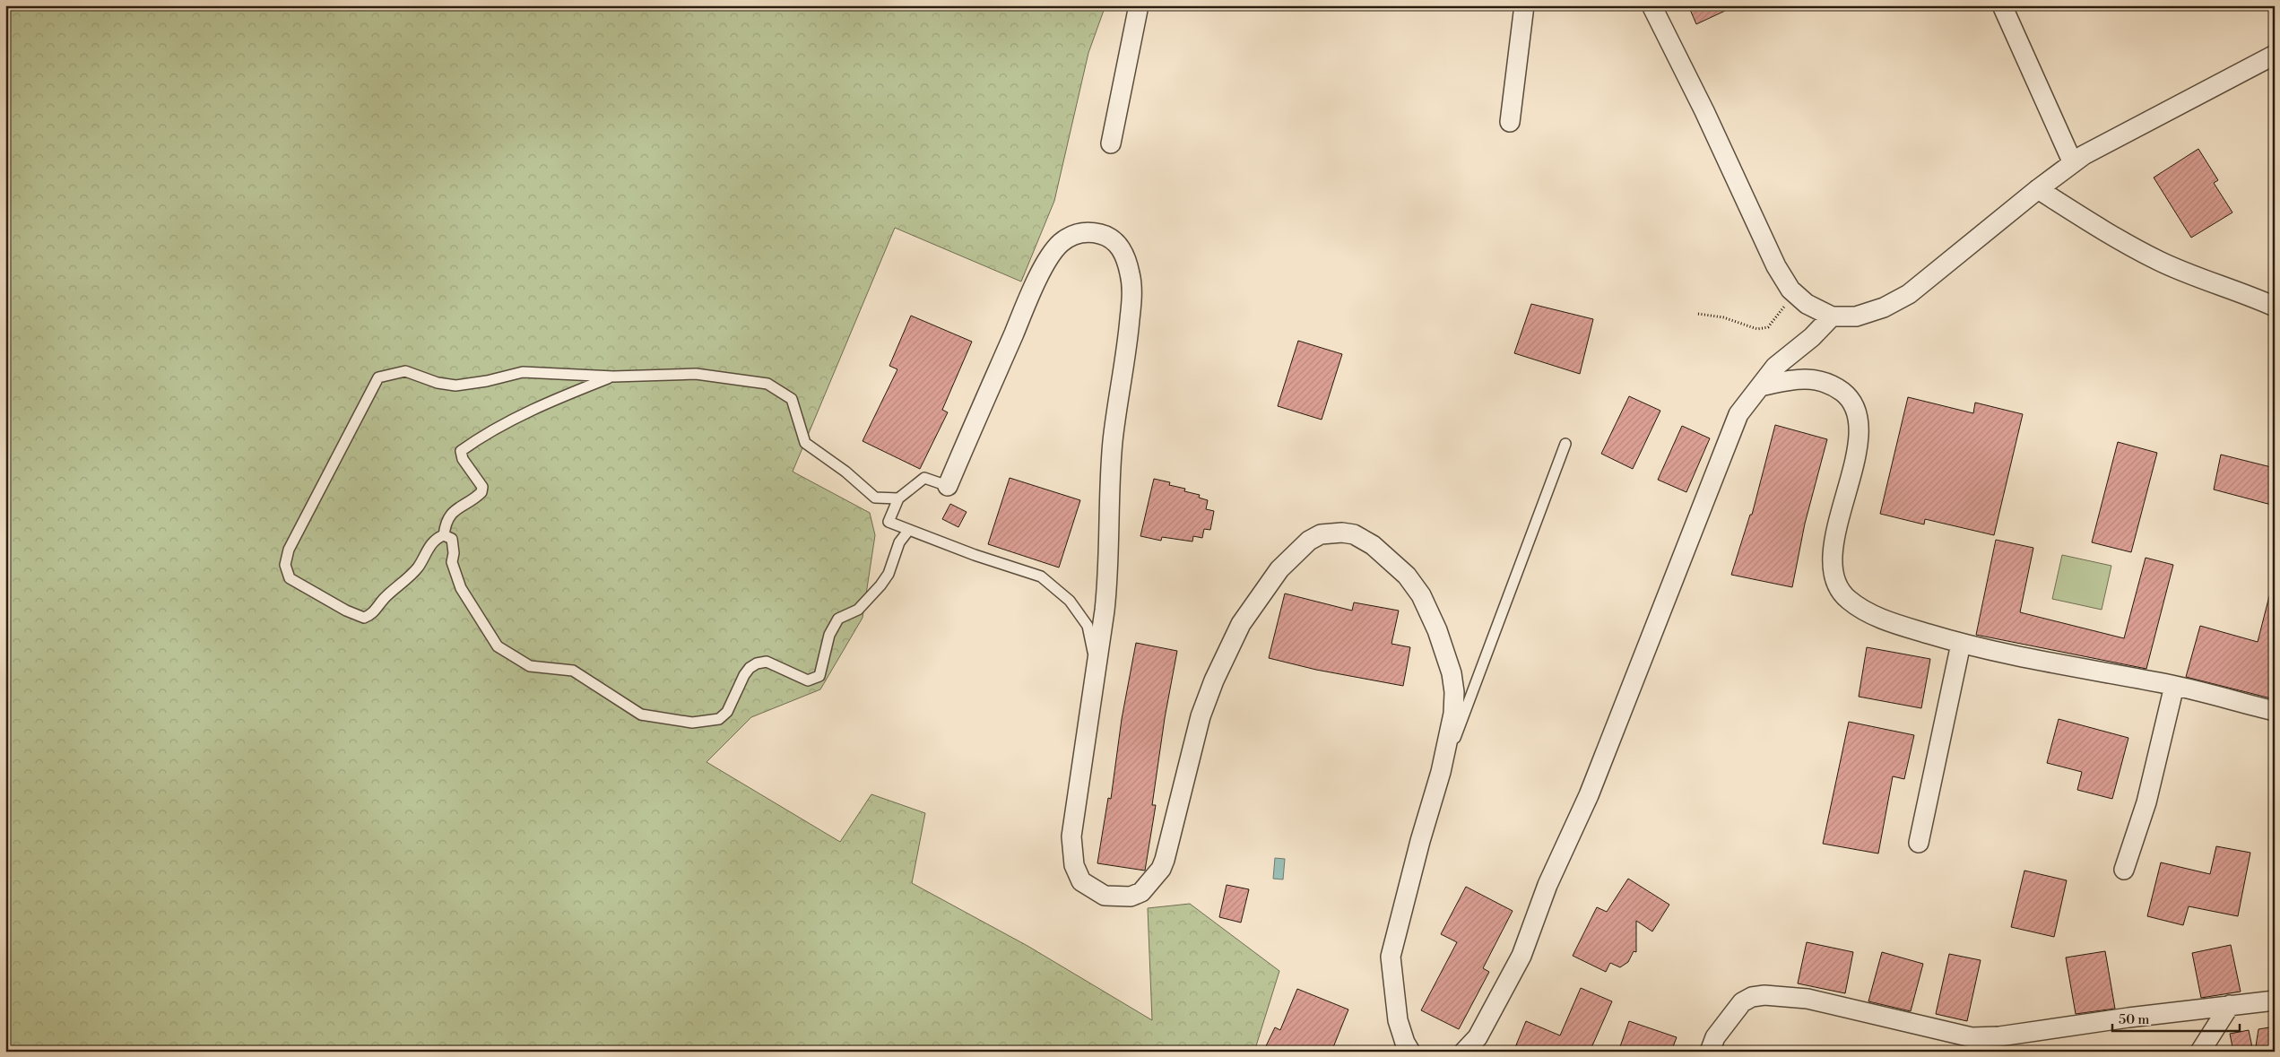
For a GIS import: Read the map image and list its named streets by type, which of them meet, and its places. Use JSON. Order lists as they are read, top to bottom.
{
  "scale_bar": "50 m"
}
